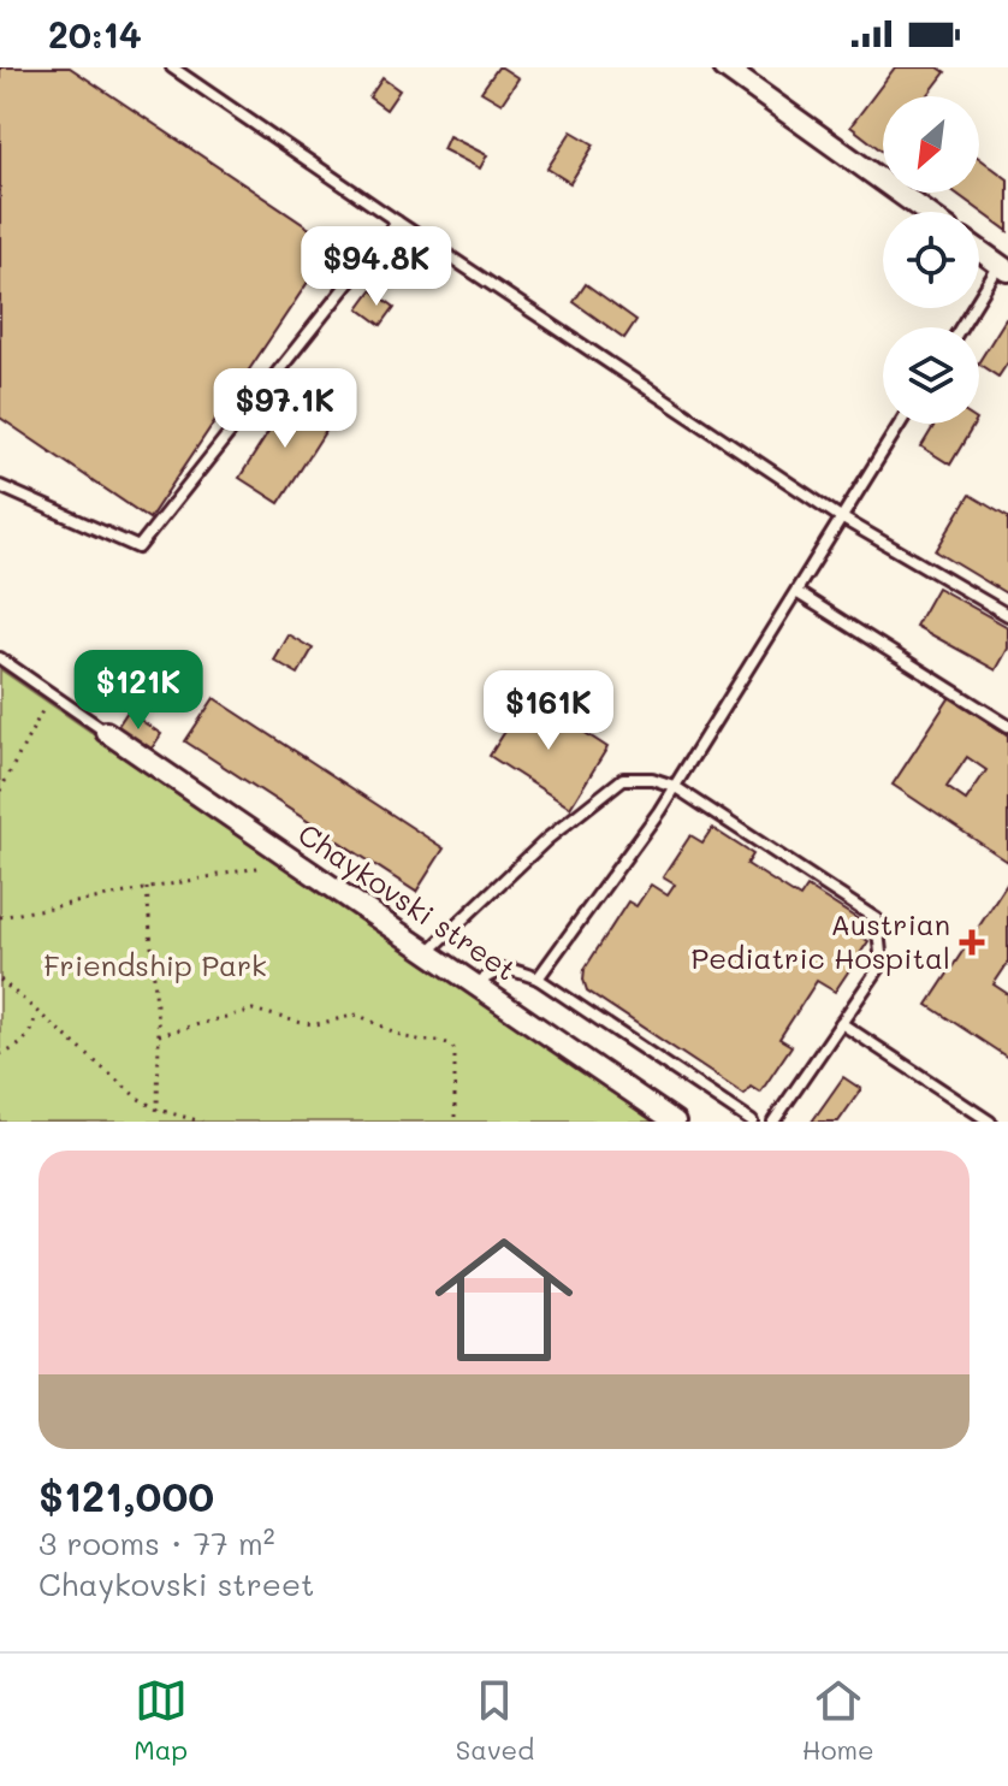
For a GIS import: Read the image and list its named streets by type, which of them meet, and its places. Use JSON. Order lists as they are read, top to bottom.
{
  "streets": {
    "street": ["Chaykovski street"]
  },
  "parks": ["Friendship Park"],
  "places": {
    "health": ["Austrian Pediatric Hospital"]
  },
  "north": "bottom left",
  "page": {
    "status": "20:14",
    "price": [
      "$94.8K",
      "$97.1K",
      "$121K",
      "$161K"
    ],
    "list": [
      {
        "name": "$121,000",
        "note": "3 rooms · 77 m² · Chaykovski street"
      }
    ],
    "tabs": ["Map", "Saved", "Home"]
  }
}
